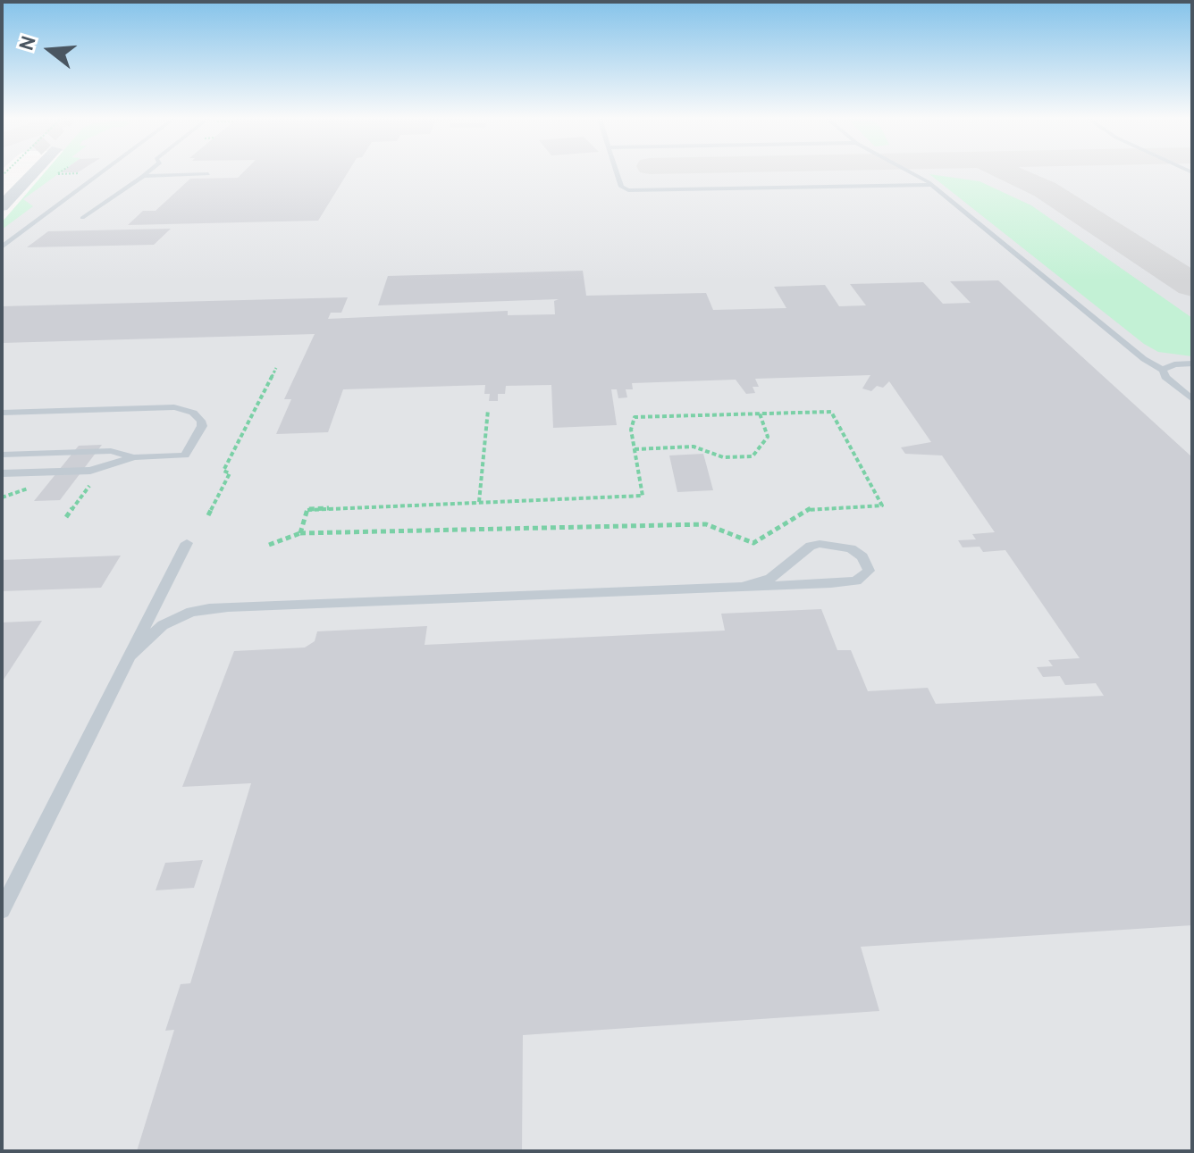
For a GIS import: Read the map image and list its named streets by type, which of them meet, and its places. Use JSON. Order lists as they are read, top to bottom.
{
  "north": "left"
}
